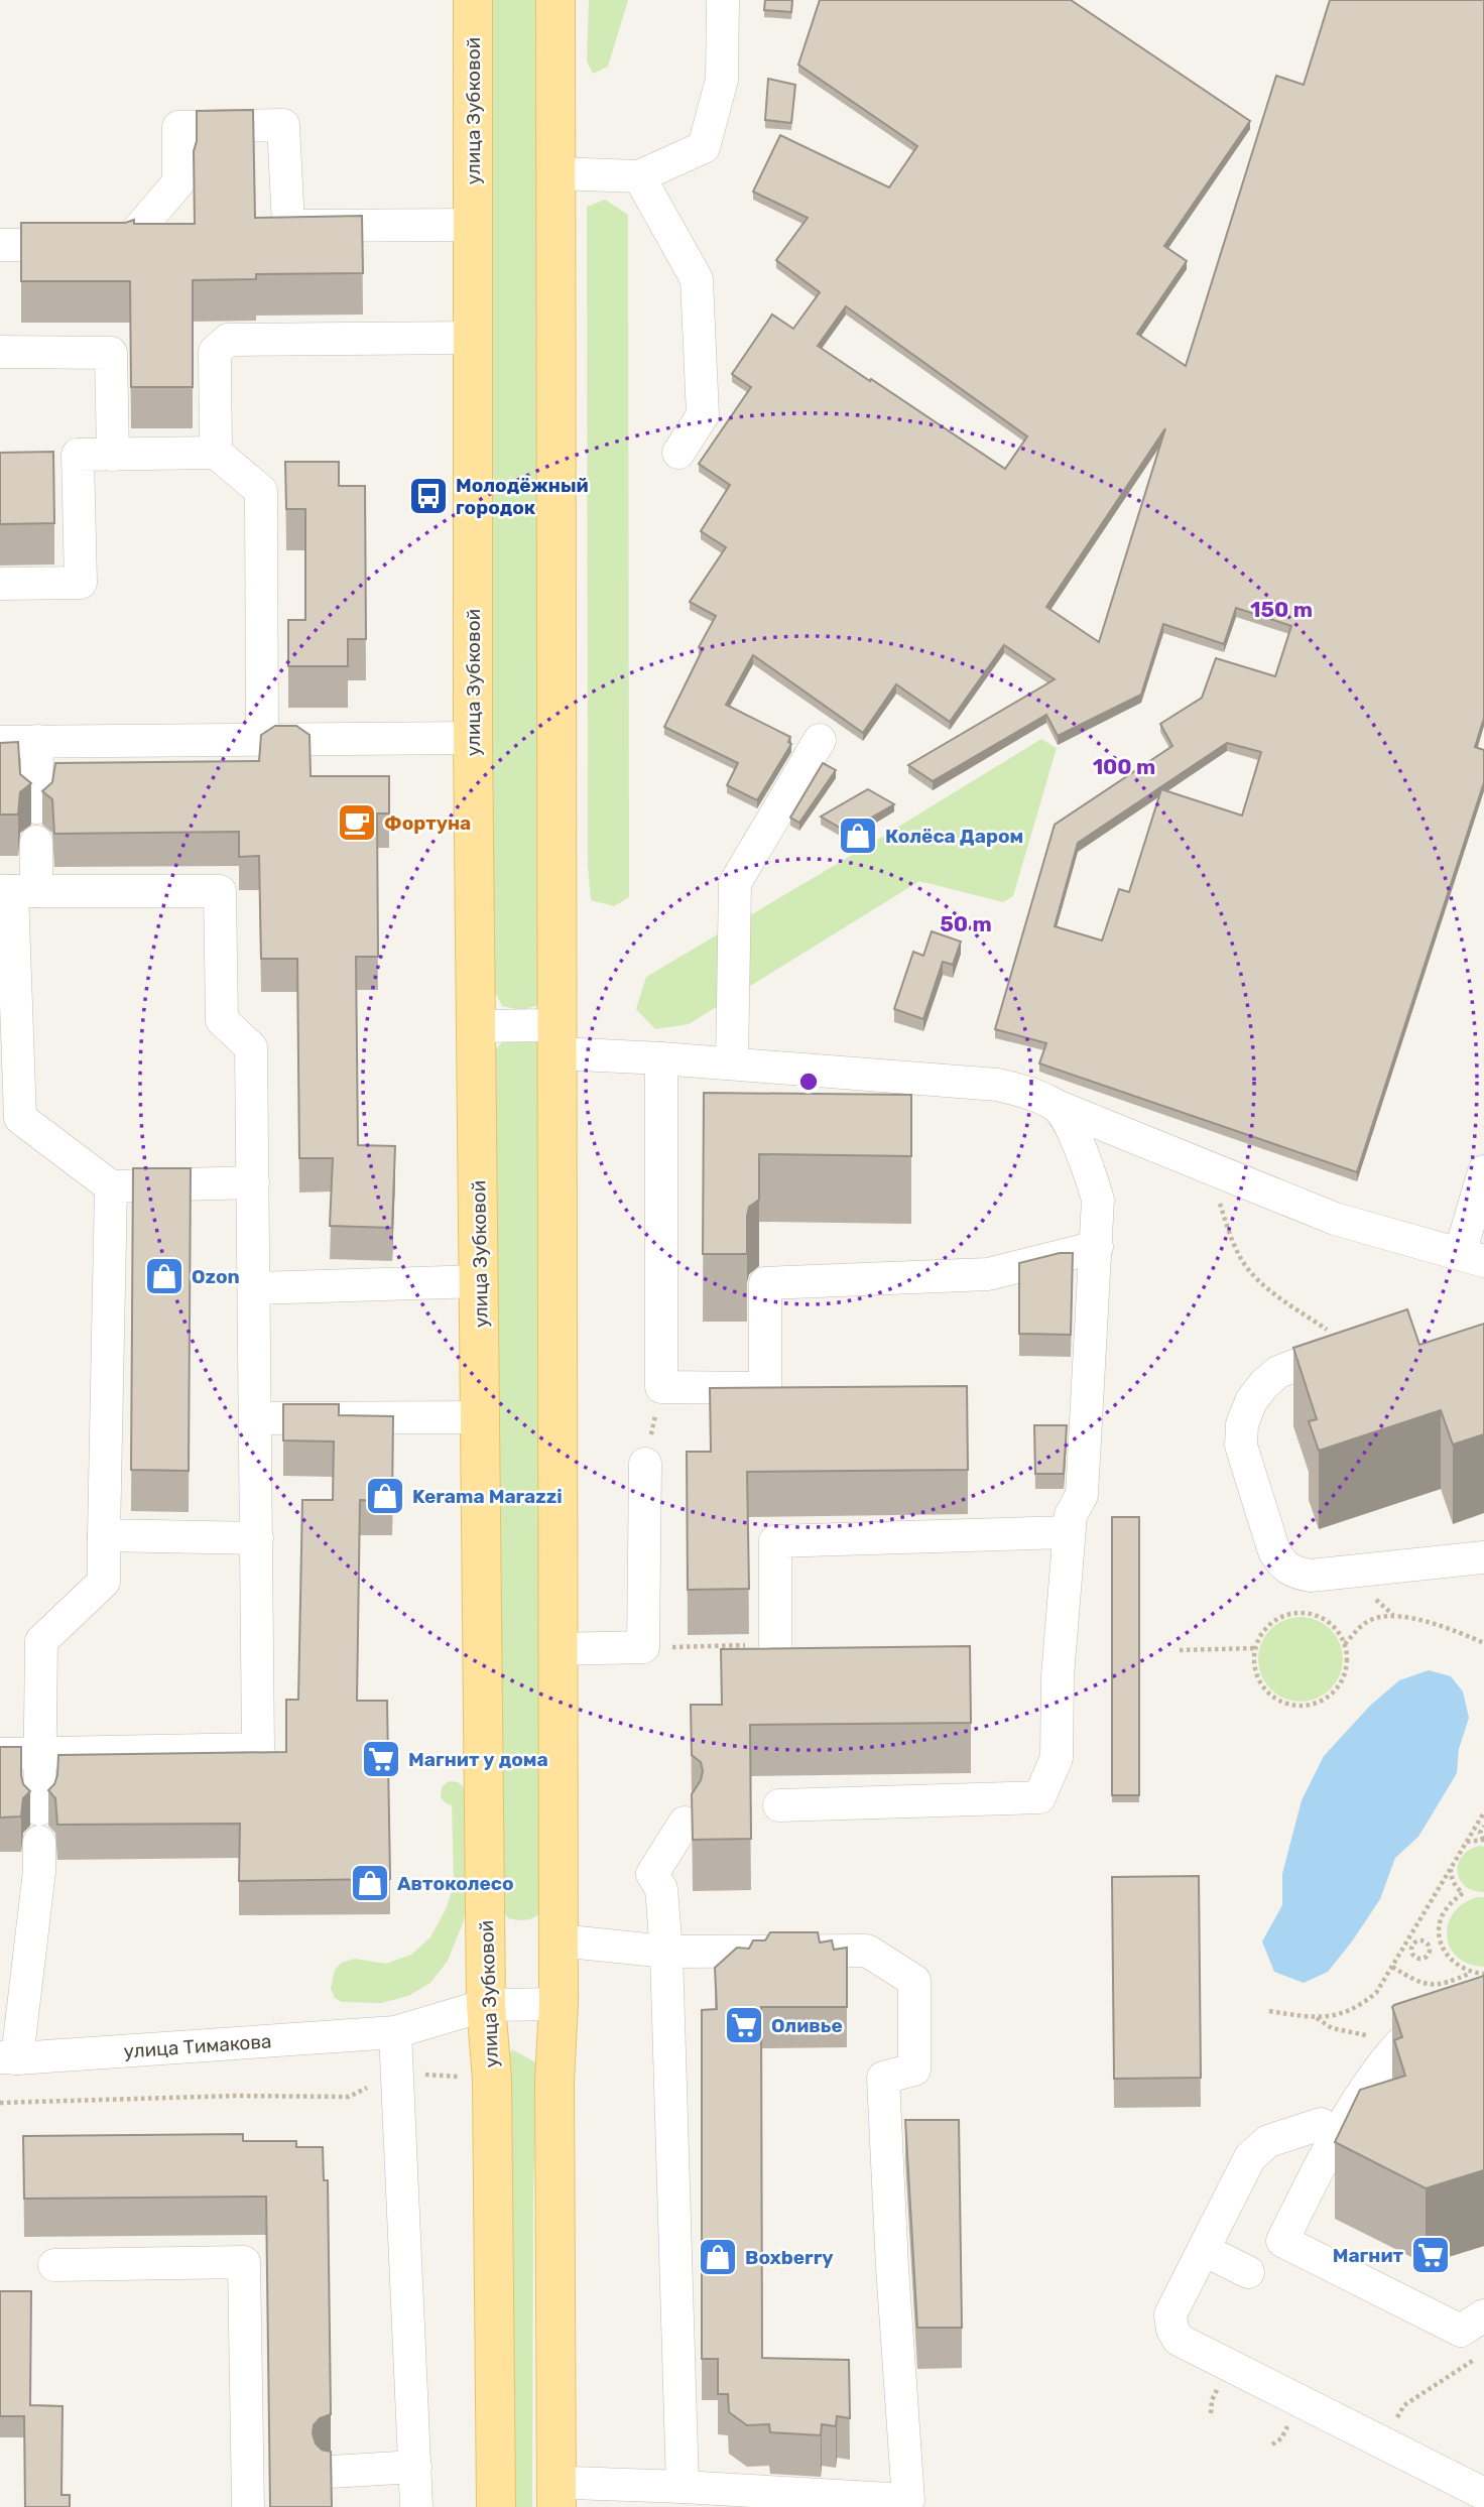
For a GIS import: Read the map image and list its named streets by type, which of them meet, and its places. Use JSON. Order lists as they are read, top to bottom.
{
  "streets": {
    "main road": ["улица Зубковой"],
    "street": ["улица Тимакова"]
  },
  "crossings": [
    ["улица Зубковой", "улица Тимакова"]
  ],
  "places": {
    "bus stop": ["Молодёжный городок"],
    "cafe": ["Фортуна"],
    "shop": [
      "Колёса Даром",
      "Ozon",
      "Kerama Marazzi",
      "Автоколесо",
      "Boxberry"
    ],
    "supermarket": ["Магнит у дома", "Оливье", "Магнит"]
  },
  "rings": ["150 m", "100 m", "50 m"]
}
